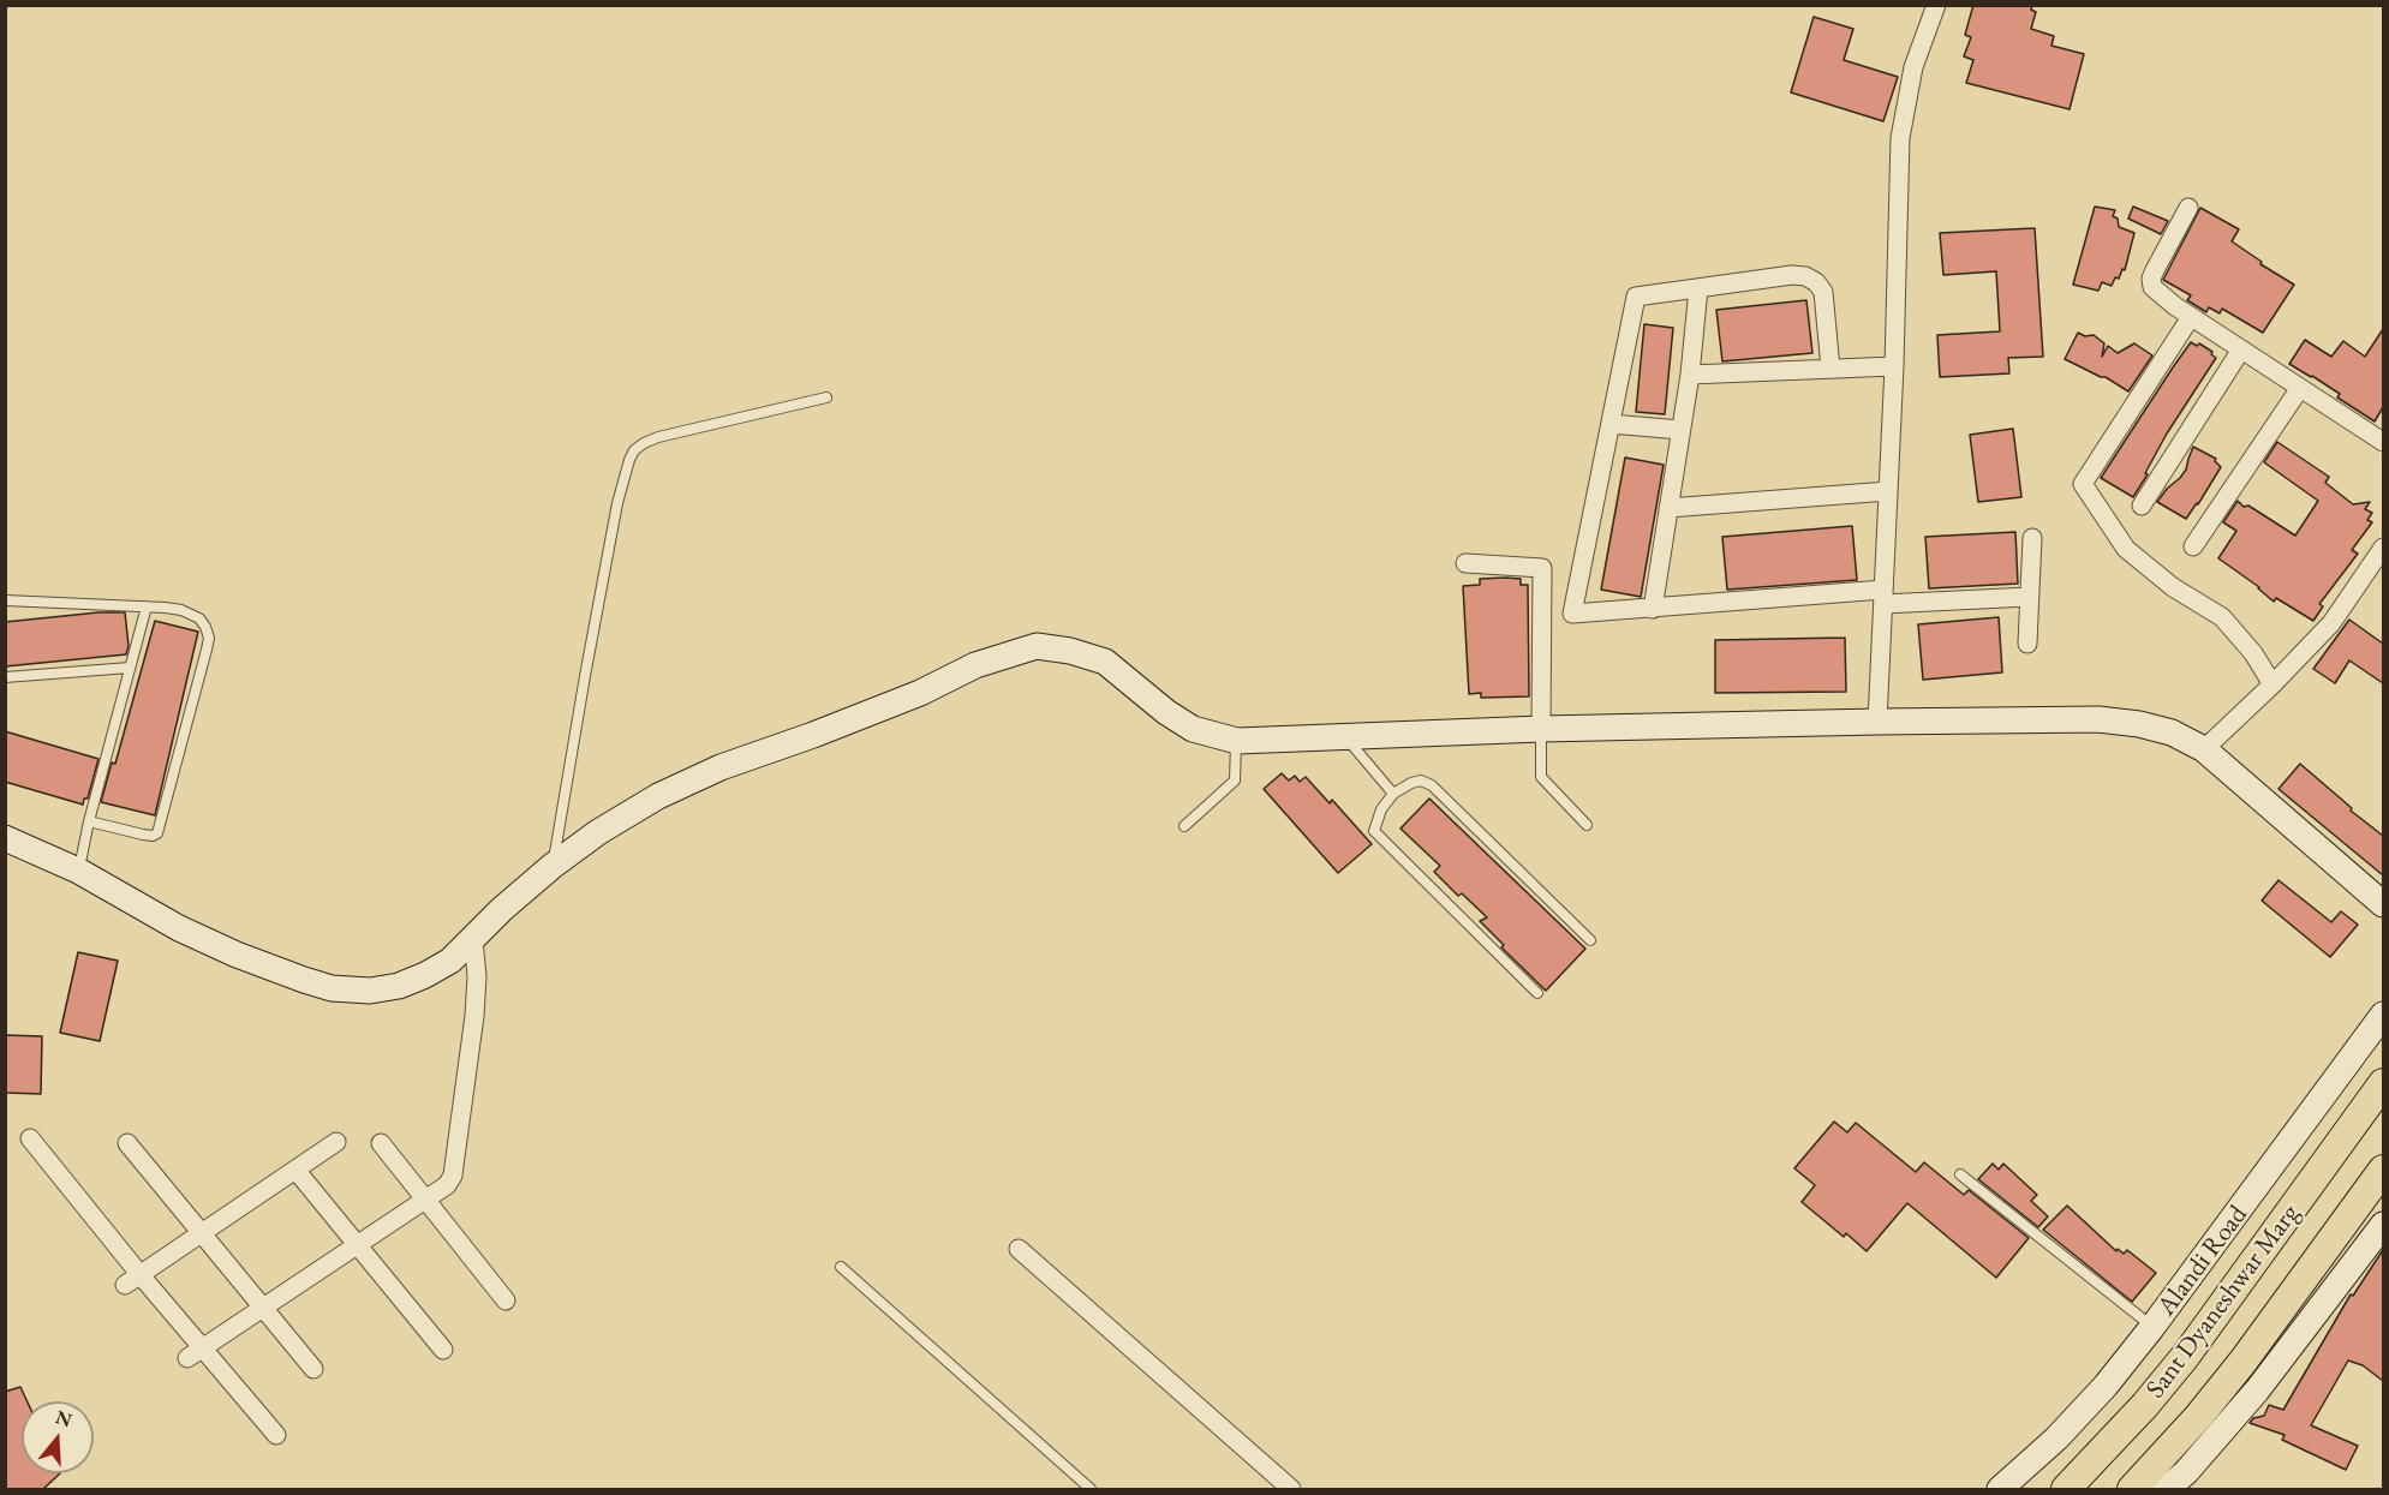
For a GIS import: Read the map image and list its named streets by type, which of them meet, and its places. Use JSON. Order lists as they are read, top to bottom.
{
  "streets": {
    "main road": ["Sant Dyaneshwar Marg"],
    "street": ["Alandi Road"]
  },
  "north": "top"
}
